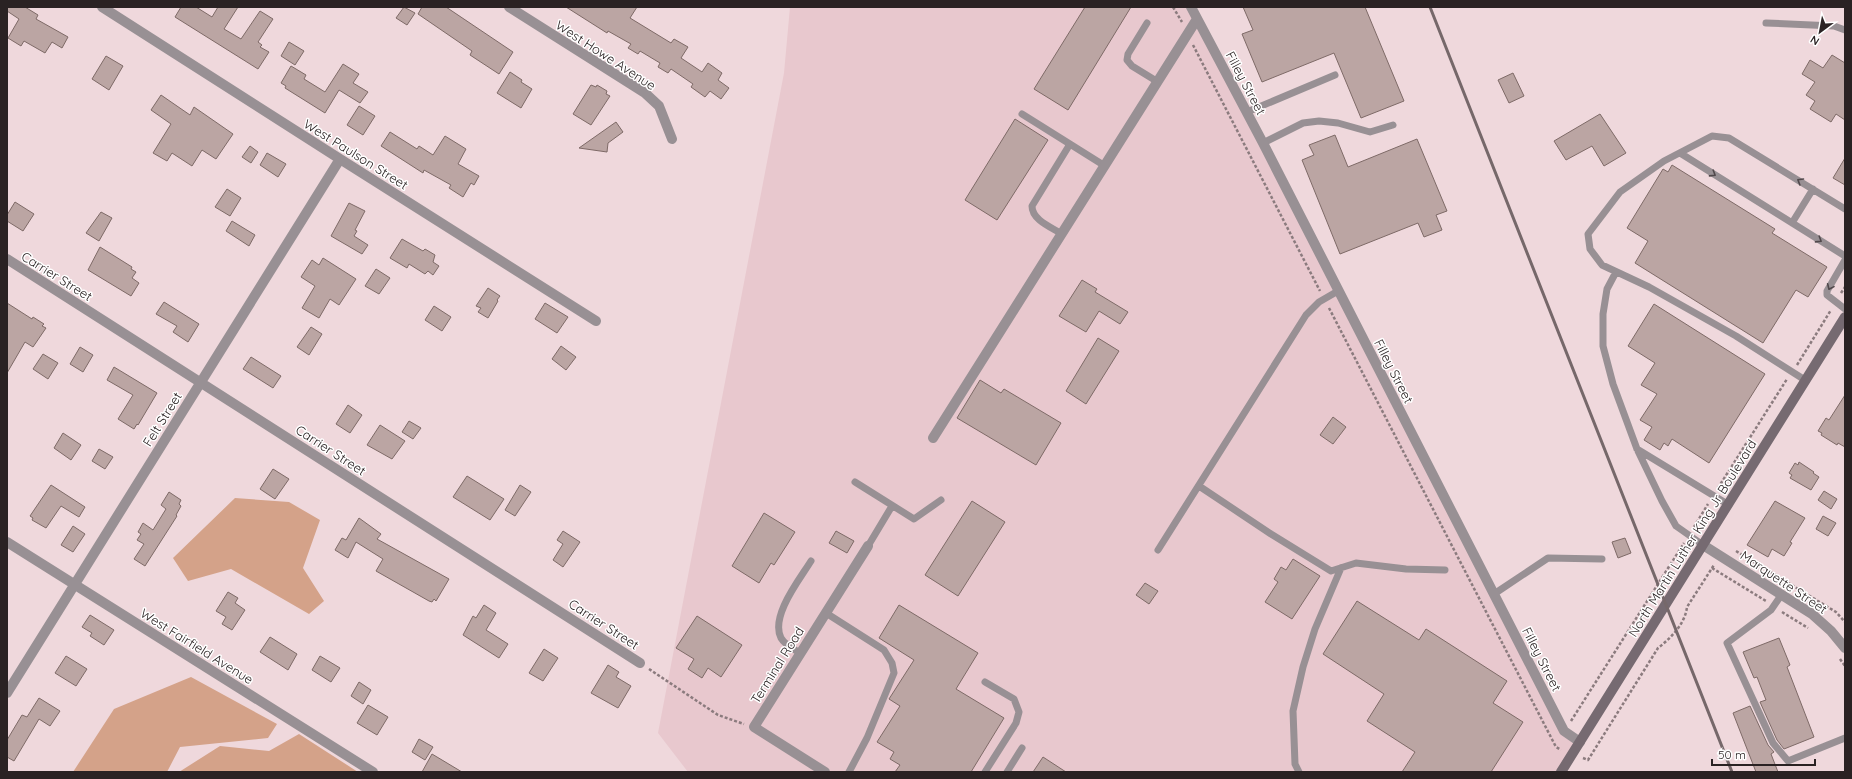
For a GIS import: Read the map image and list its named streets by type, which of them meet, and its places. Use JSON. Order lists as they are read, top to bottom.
{
  "streets": {
    "street": [
      "West Howe Avenue",
      "Filley Street",
      "West Paulson Street",
      "Carrier Street",
      "Felt Street",
      "North Martin Luther King Jr Boulevard",
      "Marquette Street",
      "West Fairfield Avenue",
      "Terminal Road"
    ]
  },
  "crossings": [
    ["Filley Street", "North Martin Luther King Jr Boulevard"],
    ["West Paulson Street", "Felt Street"],
    ["Carrier Street", "Felt Street"],
    ["Felt Street", "West Fairfield Avenue"],
    ["North Martin Luther King Jr Boulevard", "Marquette Street"]
  ],
  "scale_bar": "50 m",
  "north": "bottom left"
}
